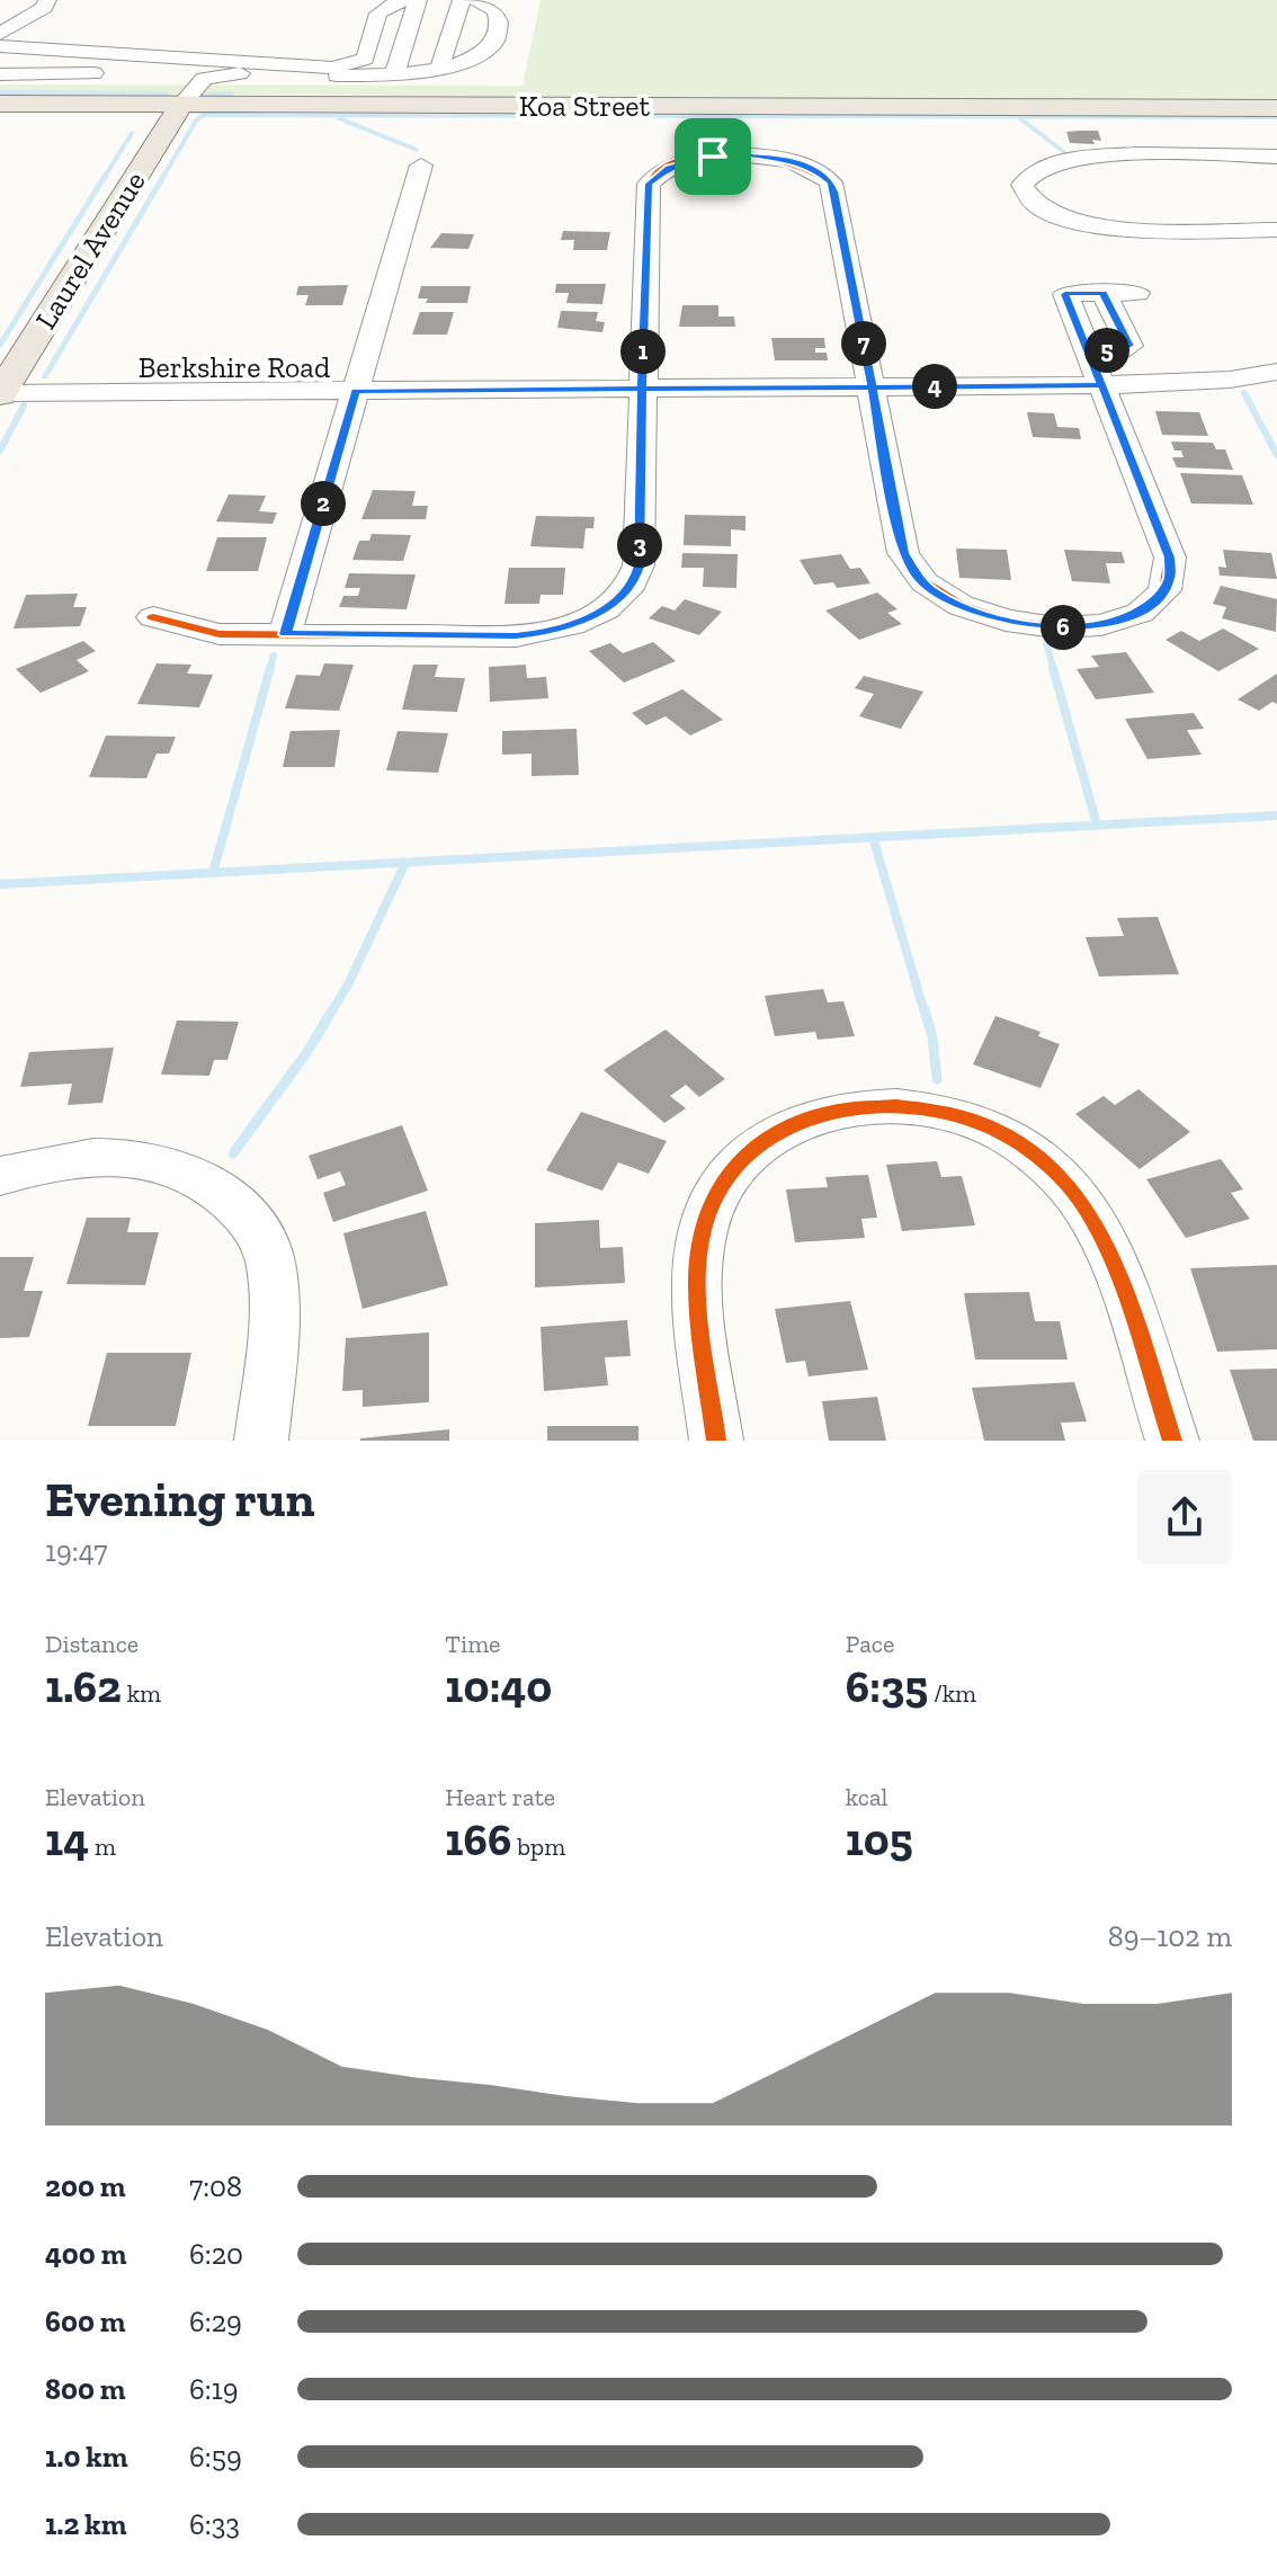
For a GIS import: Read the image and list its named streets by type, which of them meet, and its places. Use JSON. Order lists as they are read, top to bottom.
{
  "streets": {
    "main road": ["Koa Street", "Laurel Avenue"],
    "street": ["Berkshire Road"]
  },
  "crossings": [
    ["Koa Street", "Laurel Avenue"],
    ["Laurel Avenue", "Berkshire Road"]
  ],
  "page": {
    "pins": [
      "7",
      "5",
      "1",
      "4",
      "2",
      "3",
      "6"
    ],
    "heading": ["Evening run", "19:47"],
    "stats": [
      ["Distance", "1.62 km"],
      ["Time", "10:40"],
      ["Pace", "6:35 /km"],
      ["Elevation", "14 m"],
      ["Heart rate", "166 bpm"],
      ["kcal", "105"]
    ],
    "chart": ["Elevation", "89–102 m"],
    "list": [
      {
        "name": "200 m",
        "note": "7:08"
      },
      {
        "name": "400 m",
        "note": "6:20"
      },
      {
        "name": "600 m",
        "note": "6:29"
      },
      {
        "name": "800 m",
        "note": "6:19"
      },
      {
        "name": "1.0 km",
        "note": "6:59"
      },
      {
        "name": "1.2 km",
        "note": "6:33"
      }
    ]
  }
}
